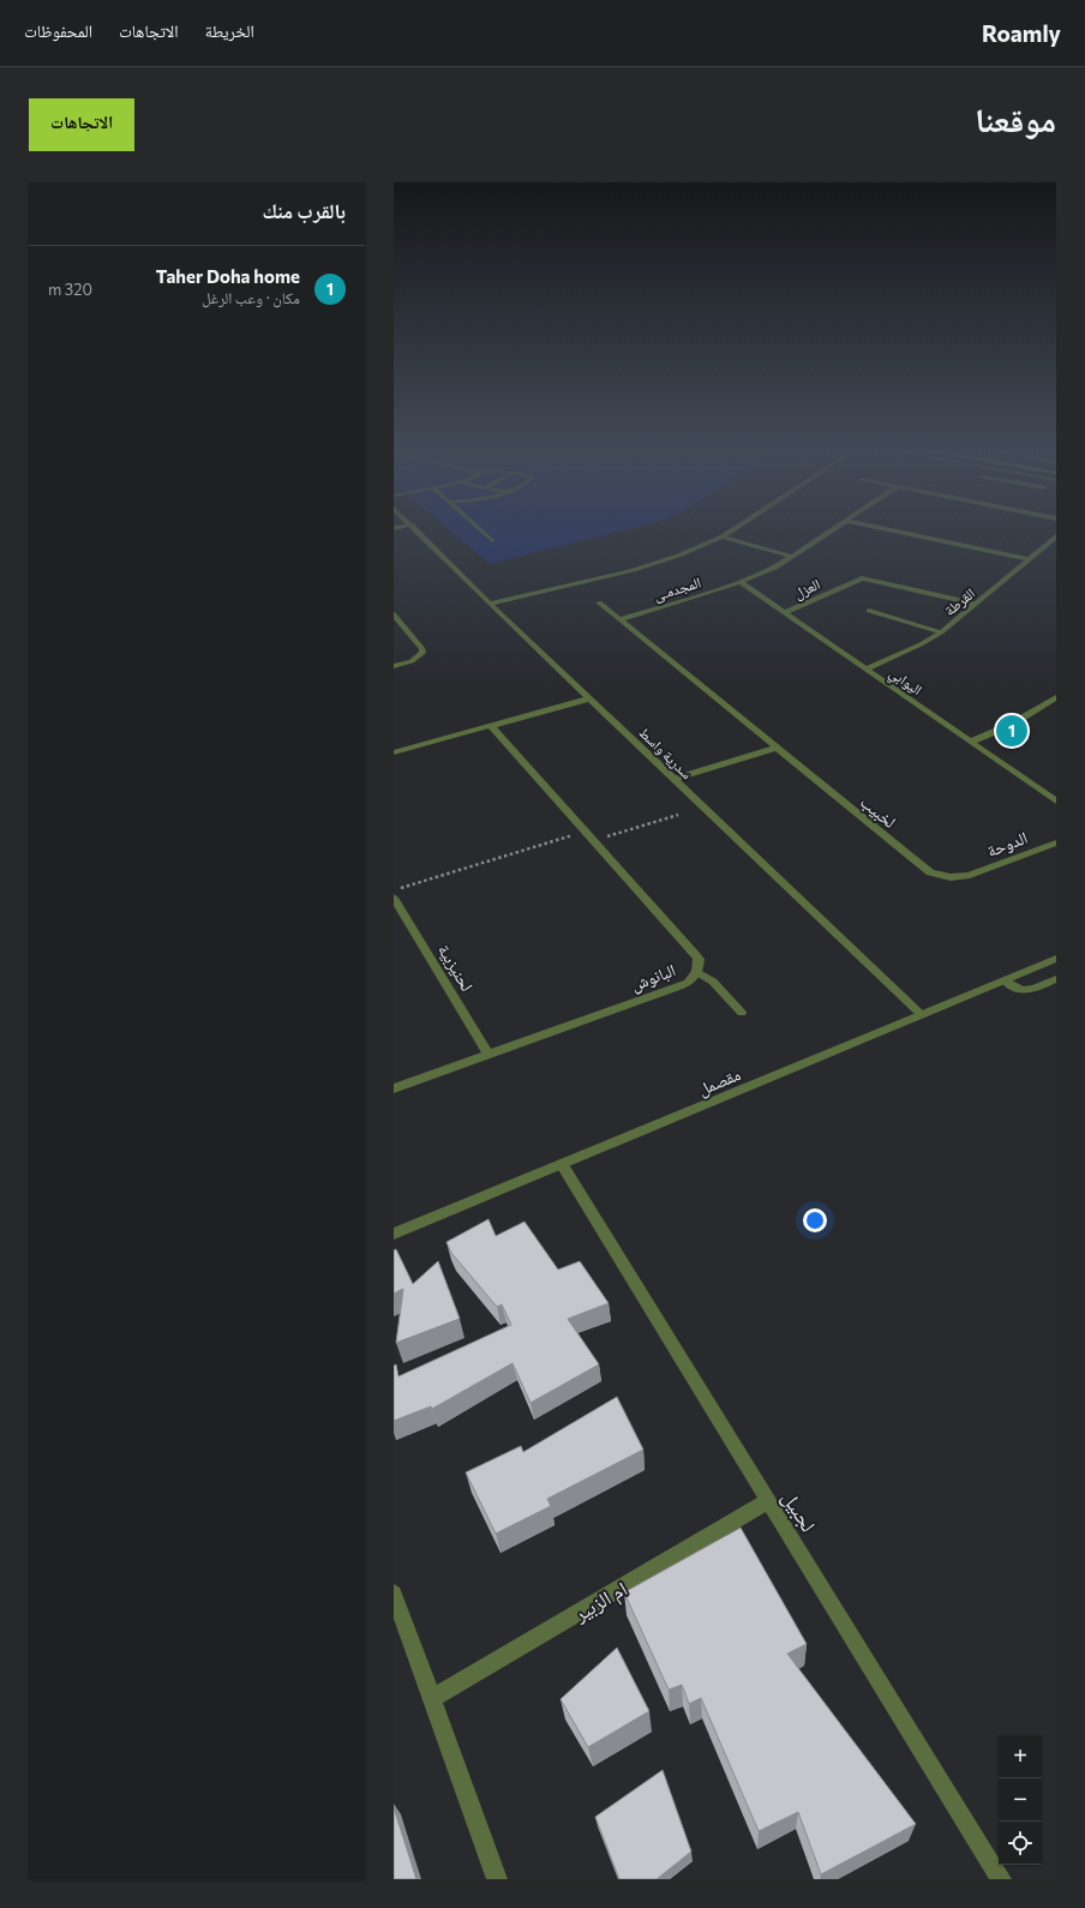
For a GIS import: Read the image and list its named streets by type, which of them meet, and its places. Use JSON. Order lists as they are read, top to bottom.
{
  "streets": {
    "street": [
      "المجدمـى",
      "العزل",
      "القرطة",
      "اليوابي",
      "سدرية واسط",
      "لخبيب",
      "الدوحة",
      "لحنيزبية",
      "البانوش",
      "مقصمل",
      "لجبيل",
      "ام الزبير"
    ]
  },
  "crossings": [
    ["المجدمـى", "اليوابي"],
    ["المجدمـى", "لخبيب"],
    ["العزل", "القرطة"],
    ["العزل", "اليوابي"],
    ["القرطة", "اليوابي"],
    ["سدرية واسط", "مقصمل"],
    ["لخبيب", "الدوحة"],
    ["لحنيزبية", "البانوش"],
    ["مقصمل", "لجبيل"],
    ["لجبيل", "ام الزبير"]
  ],
  "page": {
    "header": "Roamly",
    "nav": ["الخريطة", "الاتجاهات", "المحفوظات"],
    "title": "موقعنا",
    "buttons": "الاتجاهات",
    "heading": "بالقرب منك",
    "list": [
      {
        "mark": "1",
        "name": "Taher Doha home",
        "note": "مكان · وعب الرغل",
        "value": "320 m"
      }
    ],
    "pins": "1",
    "map_buttons": ["+", "−"]
  }
}
